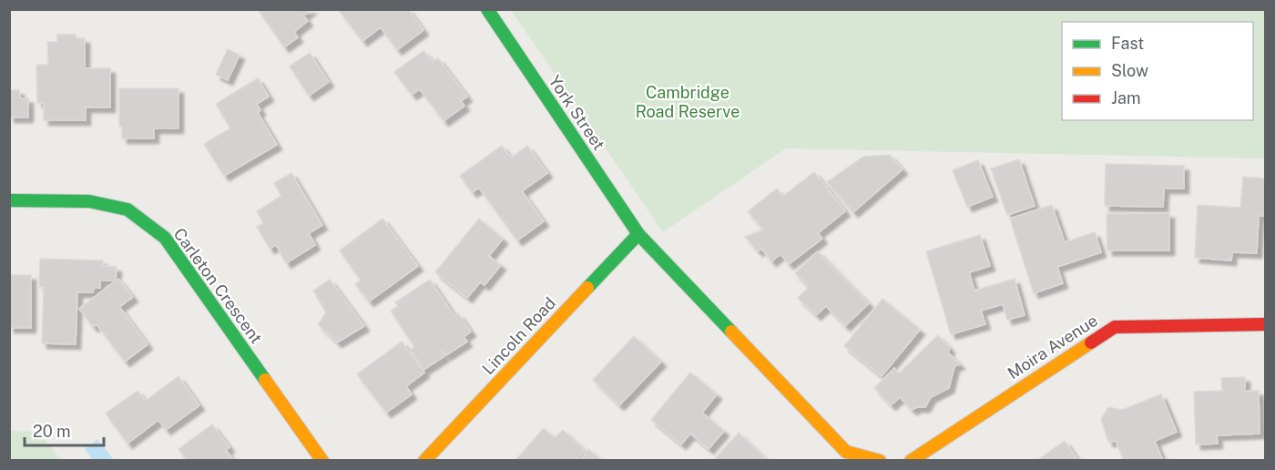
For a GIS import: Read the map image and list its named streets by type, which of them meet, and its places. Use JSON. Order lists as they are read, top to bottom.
{
  "streets": {
    "street": [
      "York Street",
      "Carleton Crescent",
      "Lincoln Road",
      "Moira Avenue"
    ]
  },
  "crossings": [
    ["York Street", "Lincoln Road"]
  ],
  "parks": ["Cambridge Road Reserve"],
  "legend": ["Fast", "Slow", "Jam"],
  "scale_bar": "20 m"
}
